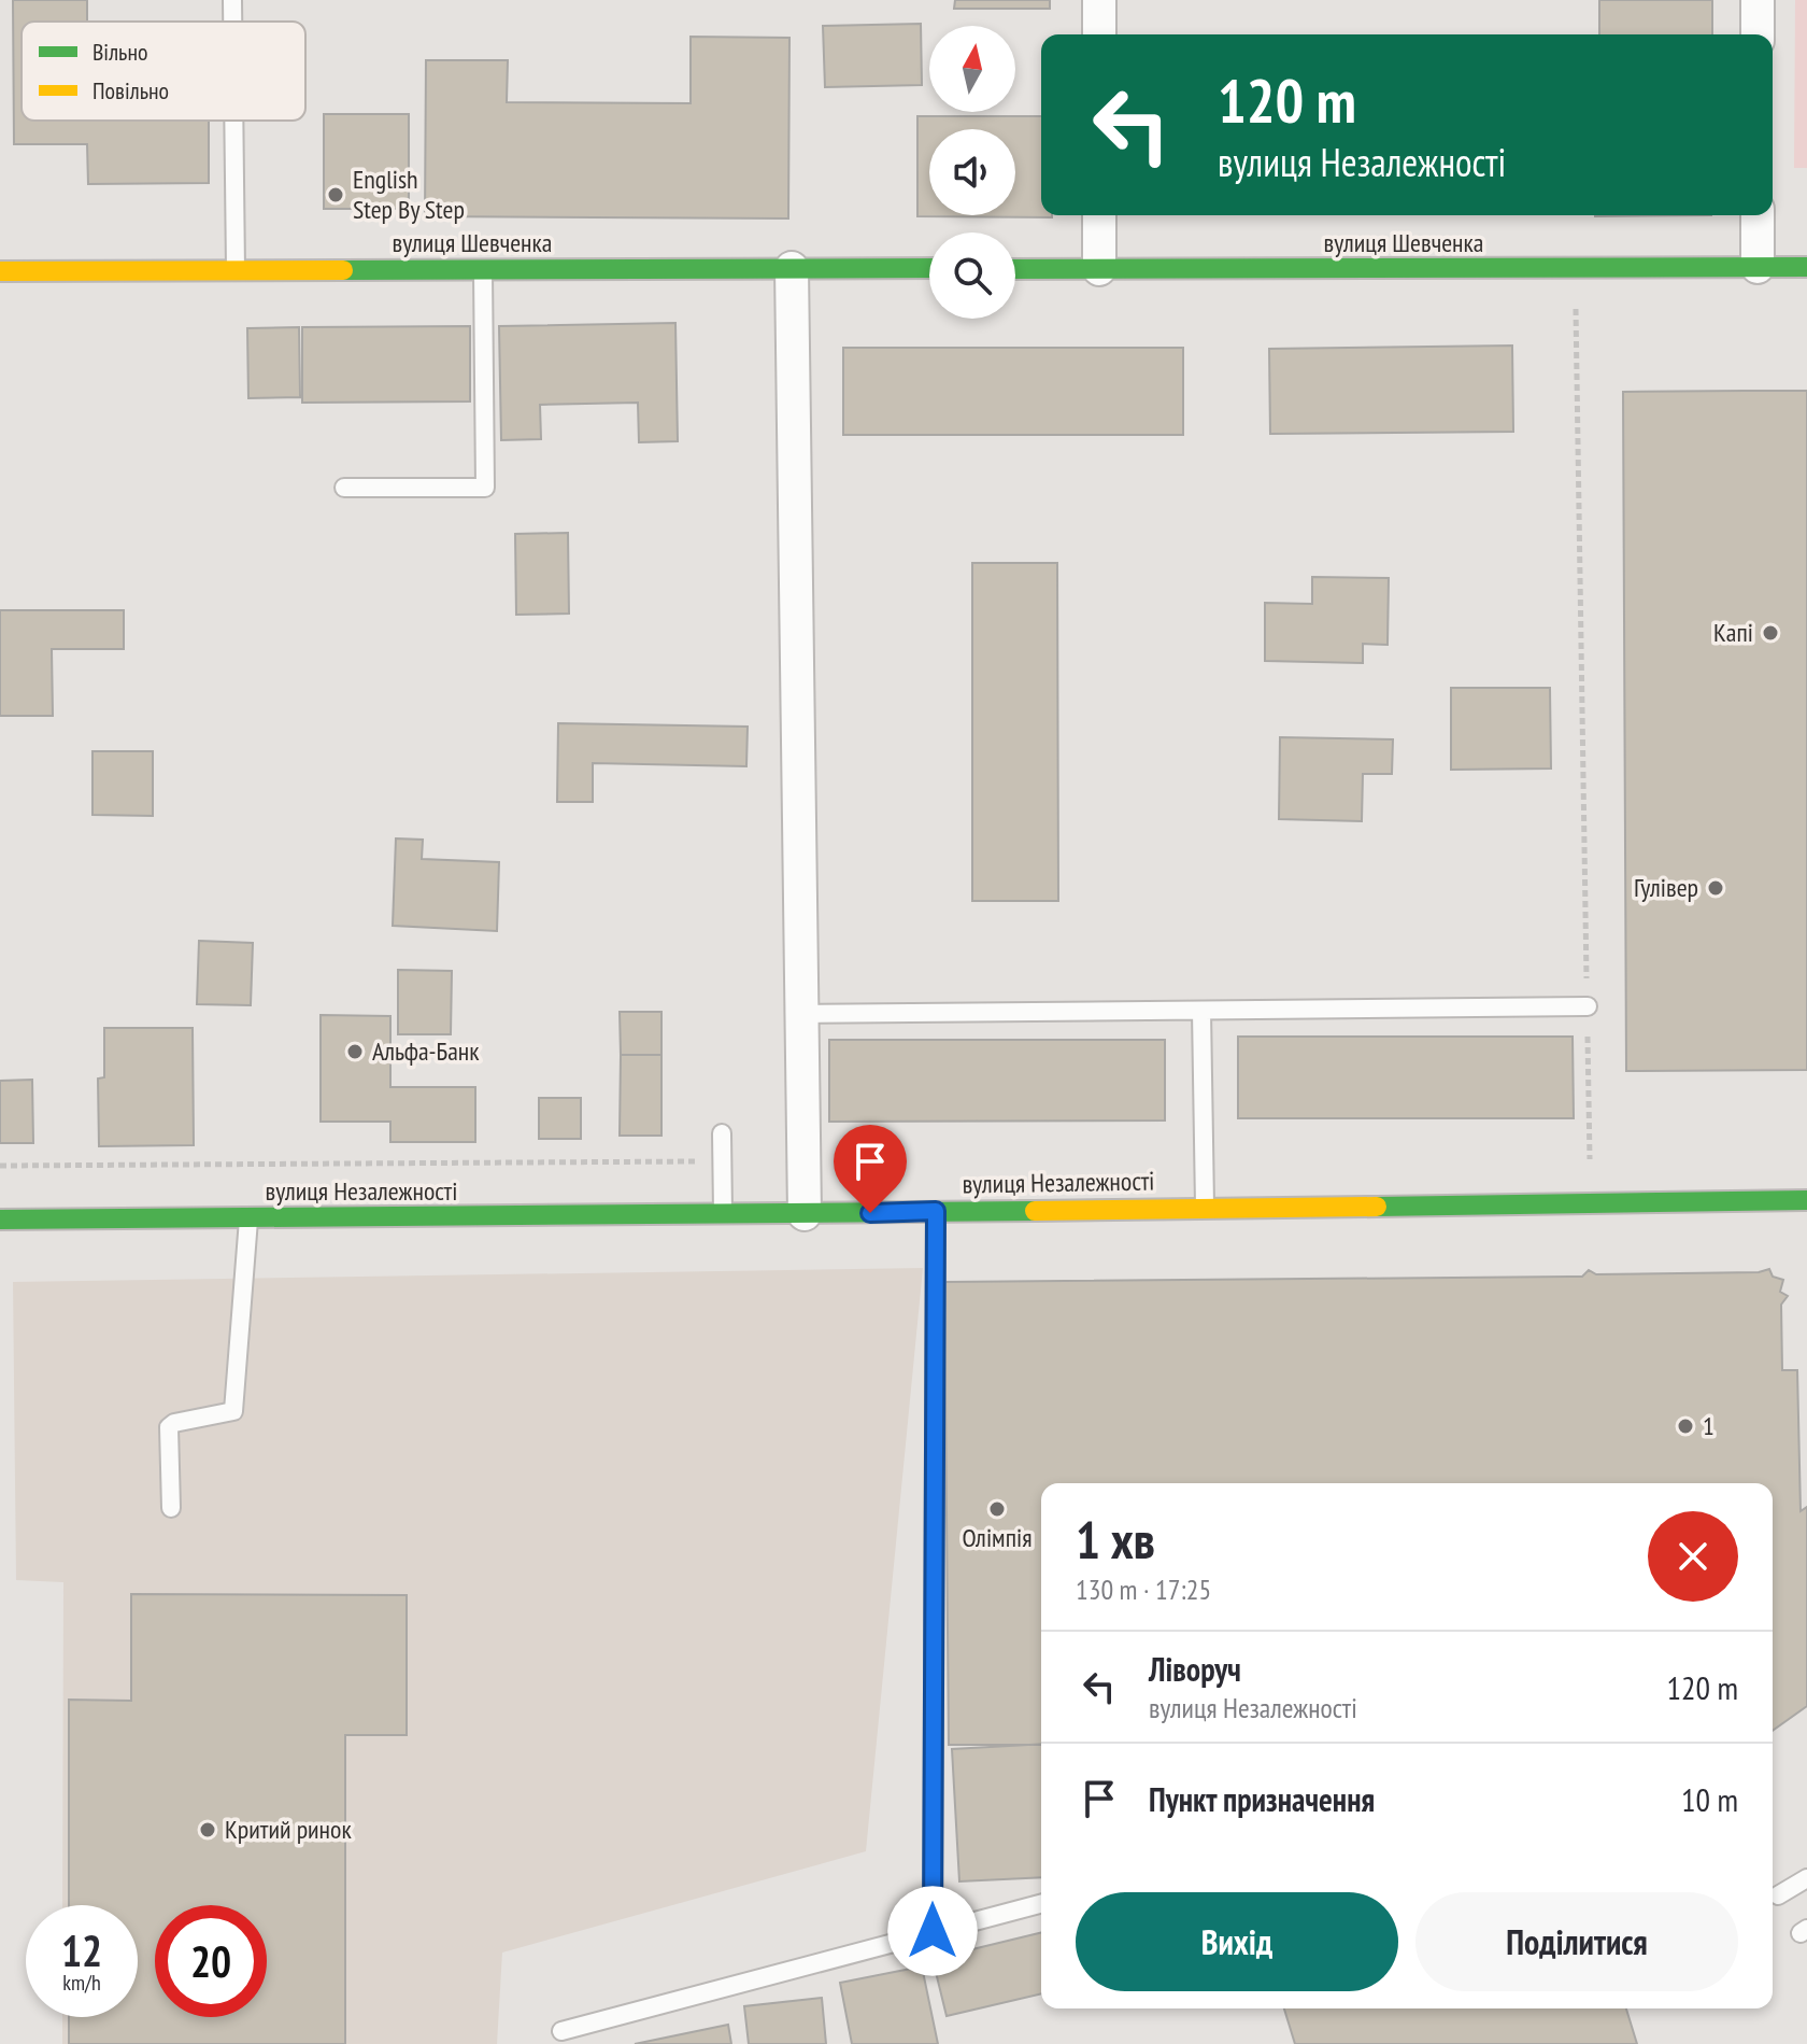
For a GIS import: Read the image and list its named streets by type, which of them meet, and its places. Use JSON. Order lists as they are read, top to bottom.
{
  "streets": {
    "street": ["вулиця Шевченка", "вулиця Незалежності"]
  },
  "places": [
    "English Step By Step",
    "Капі",
    "Гулівер",
    "Альфа-Банк",
    "1",
    "Олімпія",
    "Критий ринок"
  ],
  "legend": ["Вільно", "Повільно"],
  "north": "top",
  "page": {
    "turn": ["120 m", "вулиця Незалежності"],
    "heading": ["1 хв", "130 m · 17:25"],
    "list": [
      {
        "name": "Ліворуч",
        "note": "вулиця Незалежності",
        "value": "120 m"
      },
      {
        "name": "Пункт призначення",
        "value": "10 m"
      }
    ],
    "buttons": ["Вихід", "Поділитися"],
    "speed": "12 km/h",
    "limit": "20"
  }
}
